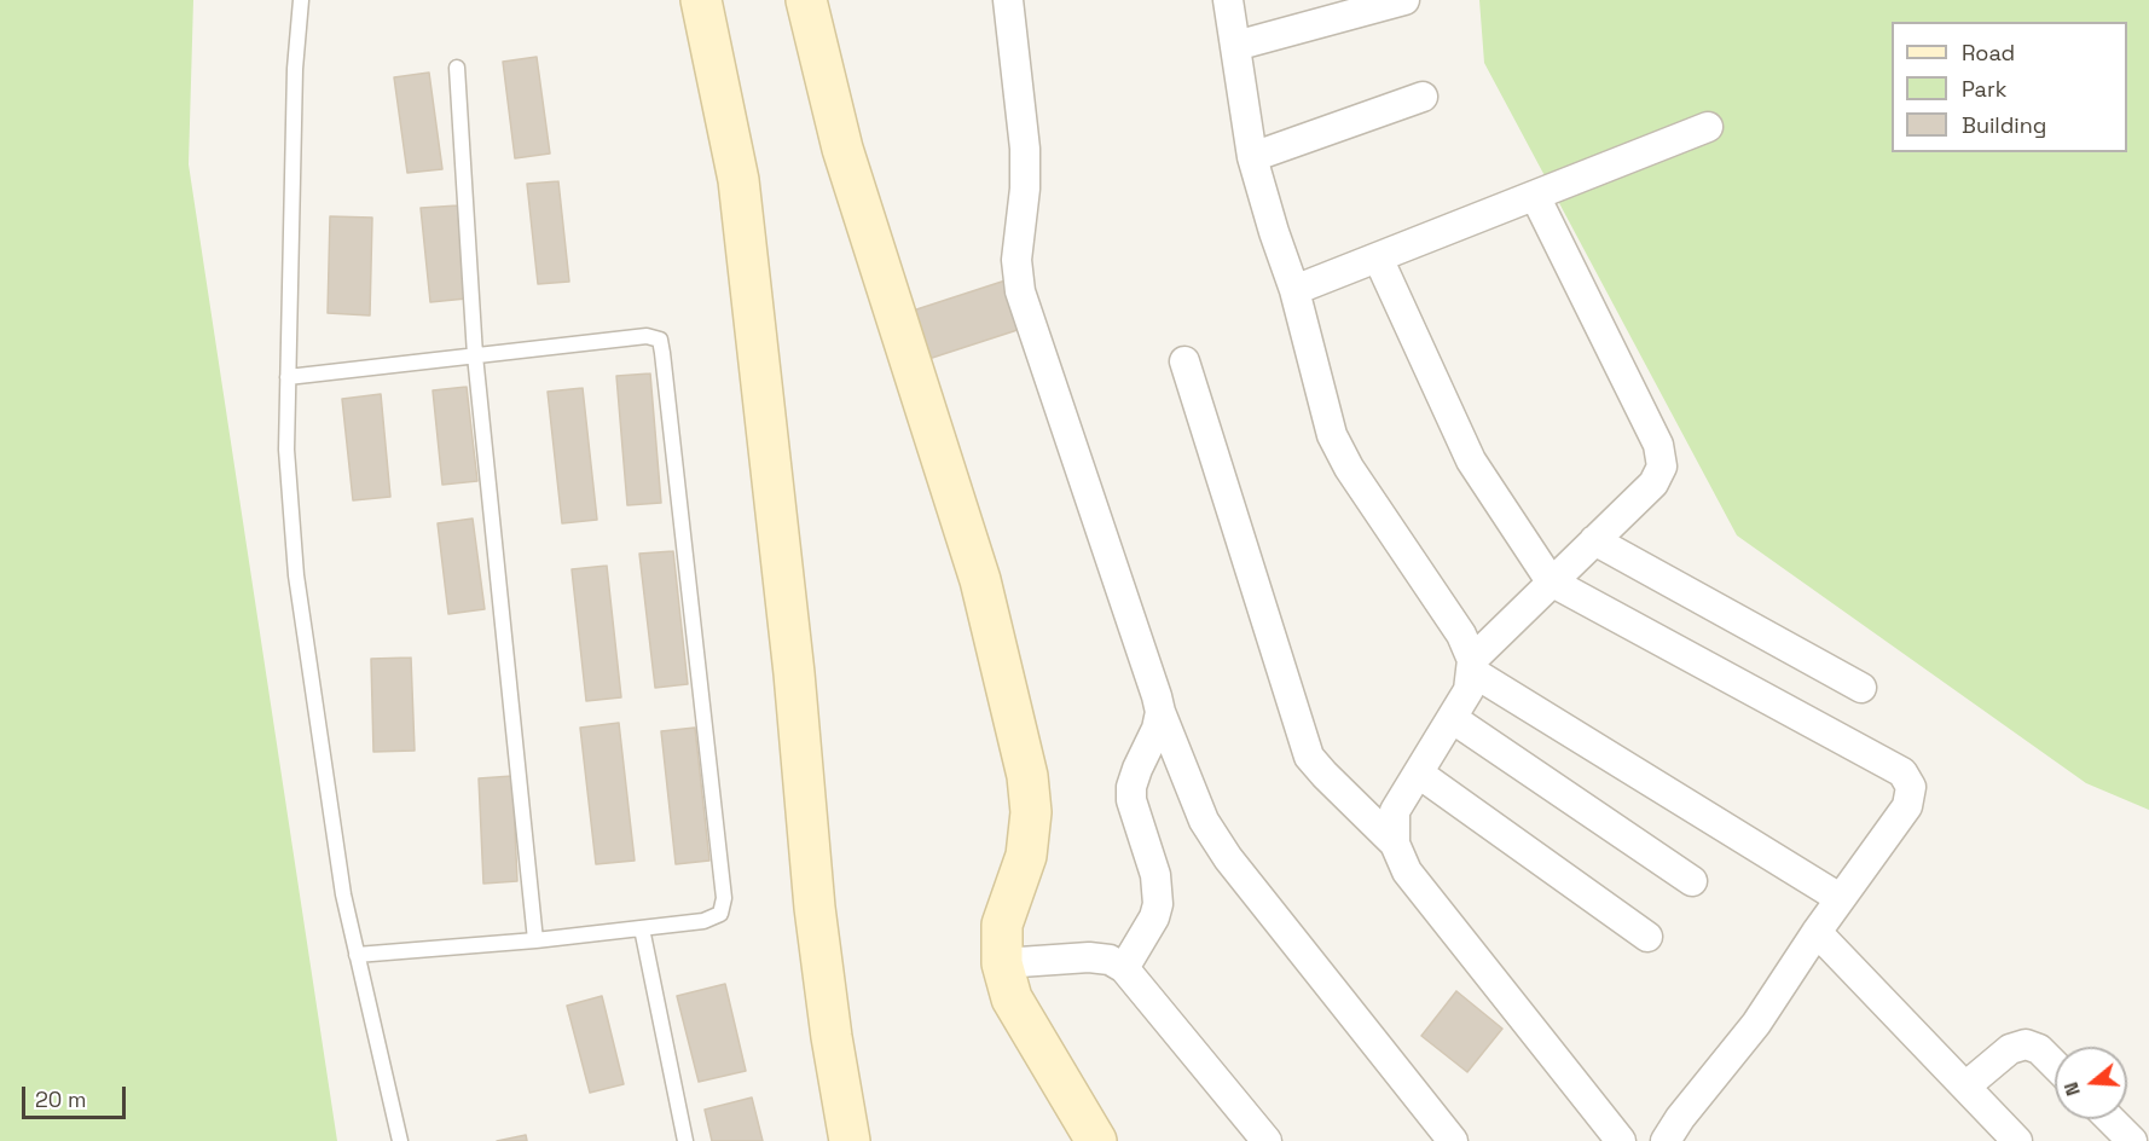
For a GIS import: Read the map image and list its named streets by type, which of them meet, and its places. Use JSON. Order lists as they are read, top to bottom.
{
  "legend": ["Road", "Park", "Building"],
  "scale_bar": "20 m",
  "north": "left"
}
